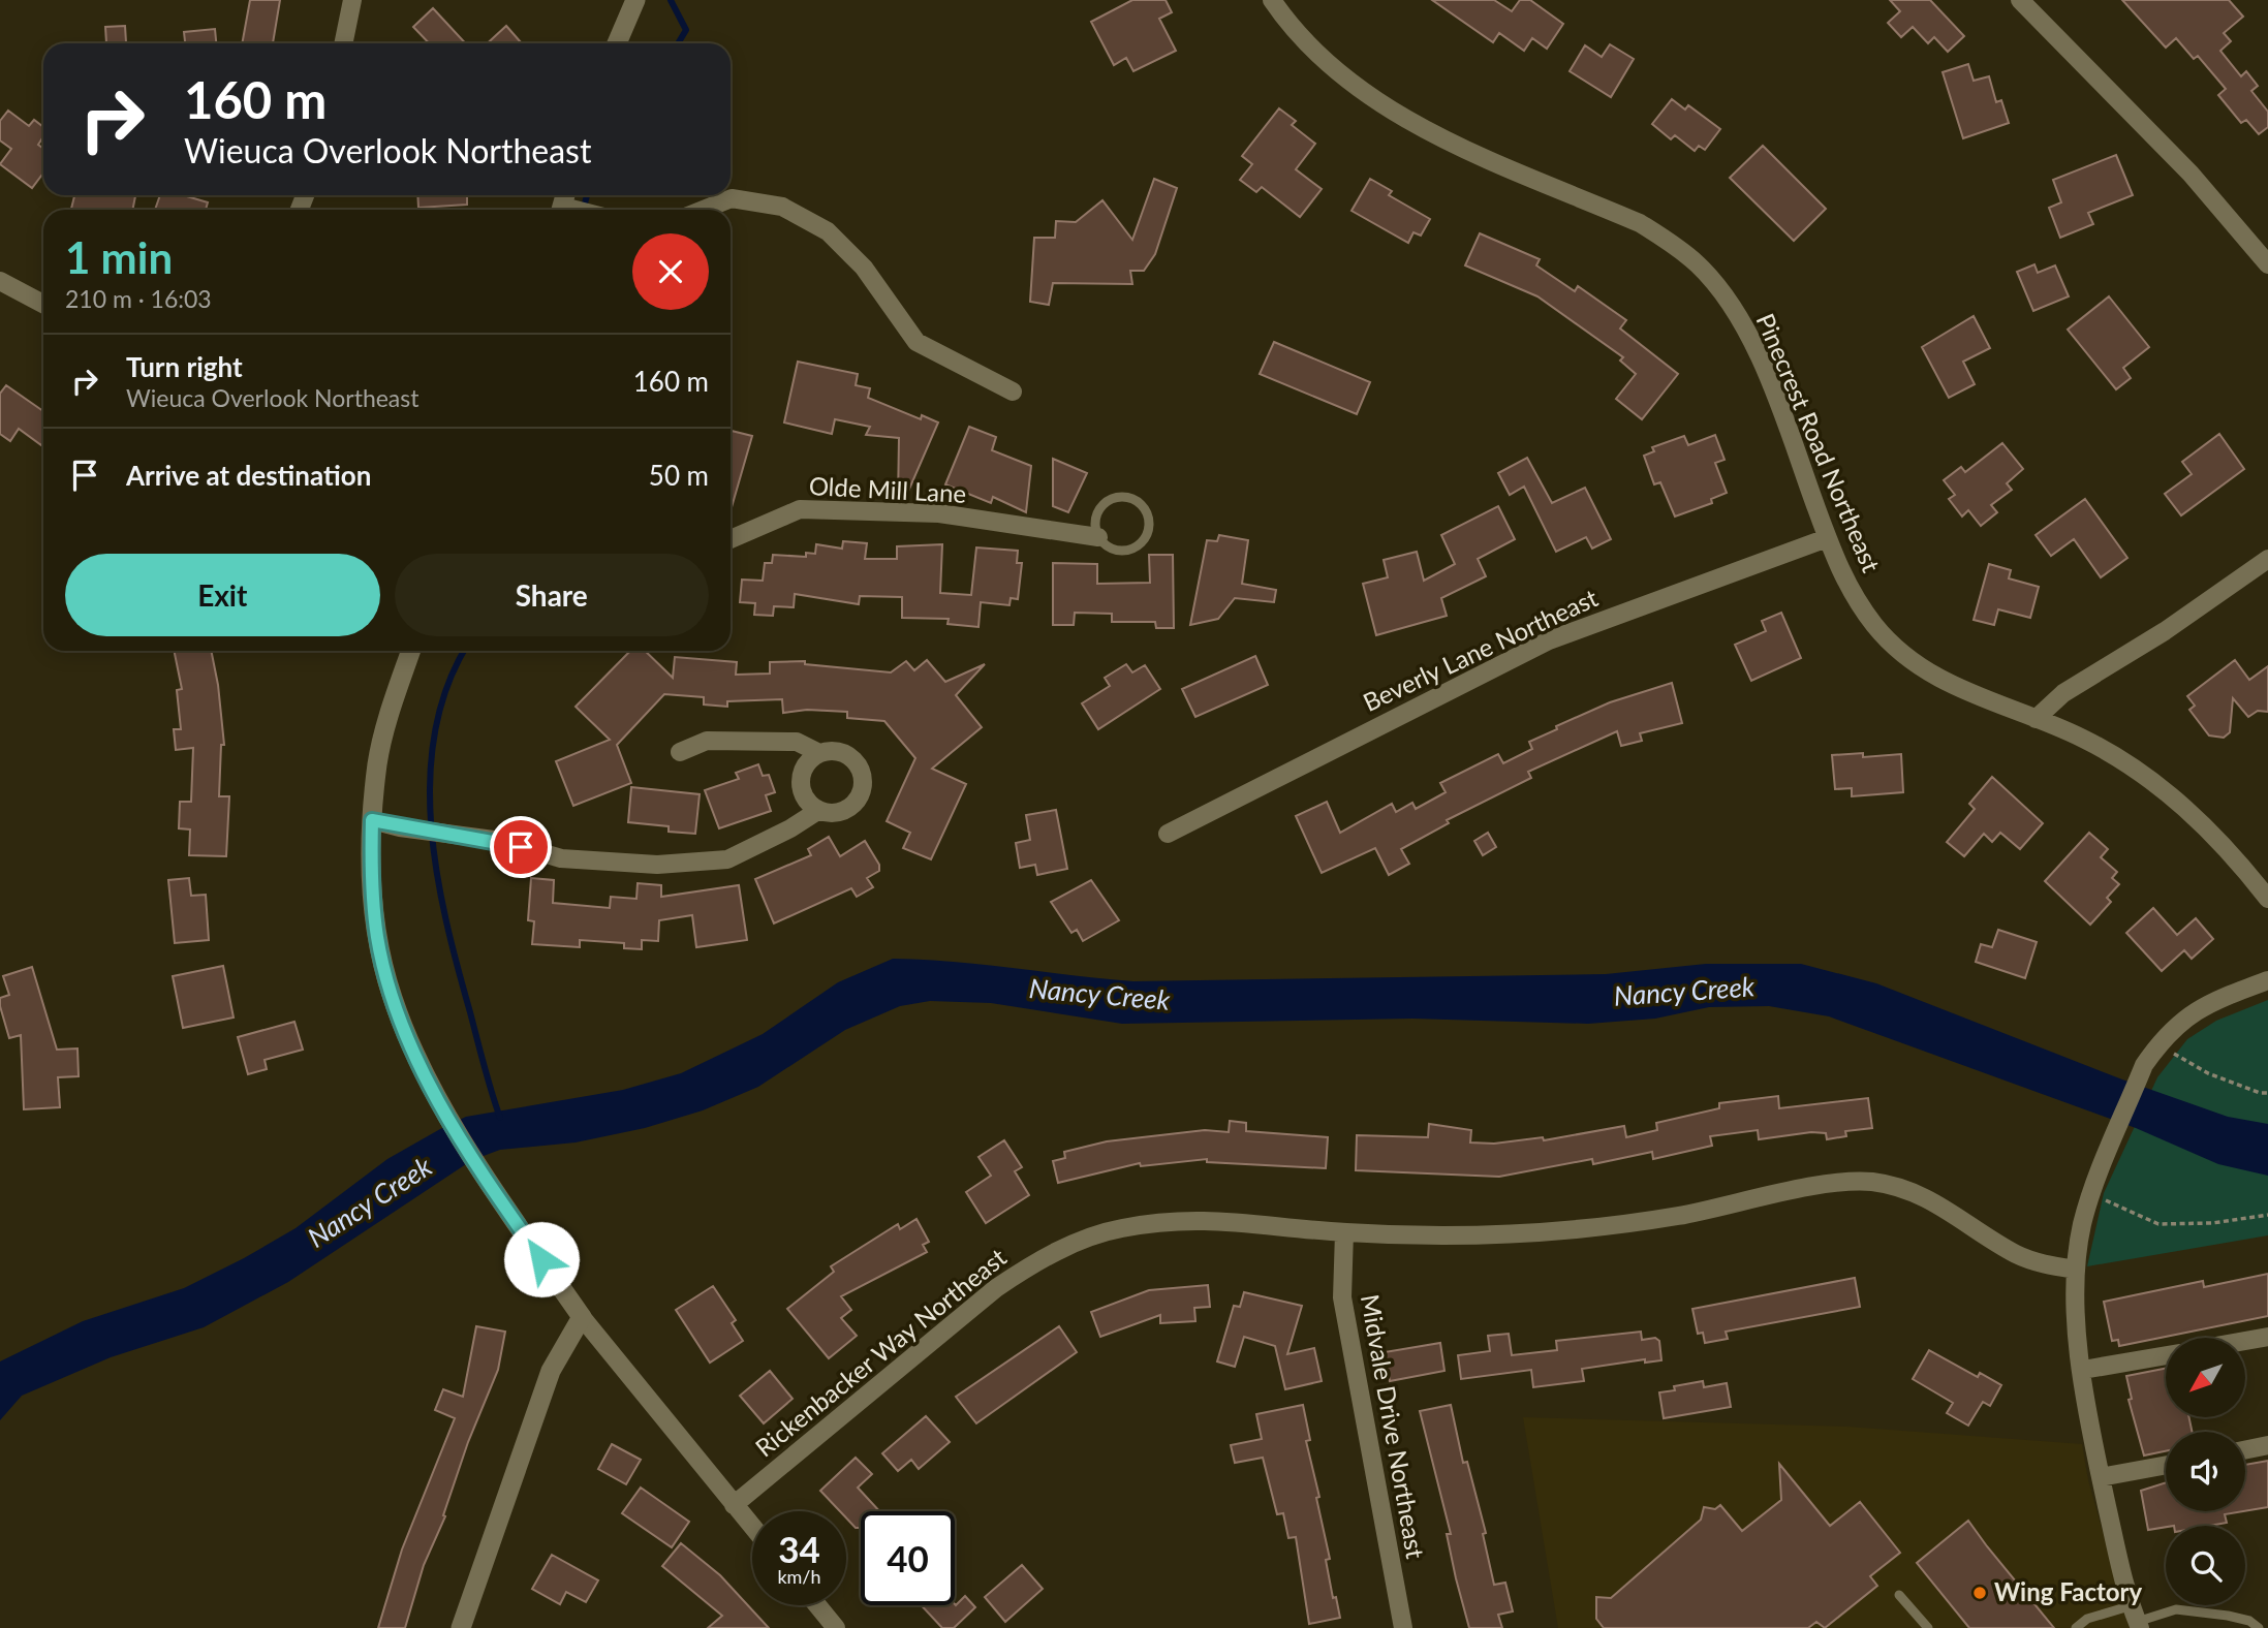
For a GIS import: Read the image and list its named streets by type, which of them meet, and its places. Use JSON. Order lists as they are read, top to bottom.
{
  "streets": {
    "street": [
      "Pinecrest Road Northeast",
      "Olde Mill Lane",
      "Beverly Lane Northeast",
      "Rickenbacker Way Northeast",
      "Midvale Drive Northeast"
    ]
  },
  "crossings": [
    ["Pinecrest Road Northeast", "Beverly Lane Northeast"],
    ["Rickenbacker Way Northeast", "Midvale Drive Northeast"]
  ],
  "water": ["Nancy Creek"],
  "places": ["Wing Factory"],
  "north": "bottom left",
  "page": {
    "turn": ["160 m", "Wieuca Overlook Northeast"],
    "heading": ["1 min", "210 m · 16:03"],
    "list": [
      {
        "name": "Turn right",
        "note": "Wieuca Overlook Northeast",
        "value": "160 m"
      },
      {
        "name": "Arrive at destination",
        "value": "50 m"
      }
    ],
    "buttons": ["Exit", "Share"],
    "speed": "34 km/h",
    "limit": "40"
  }
}
